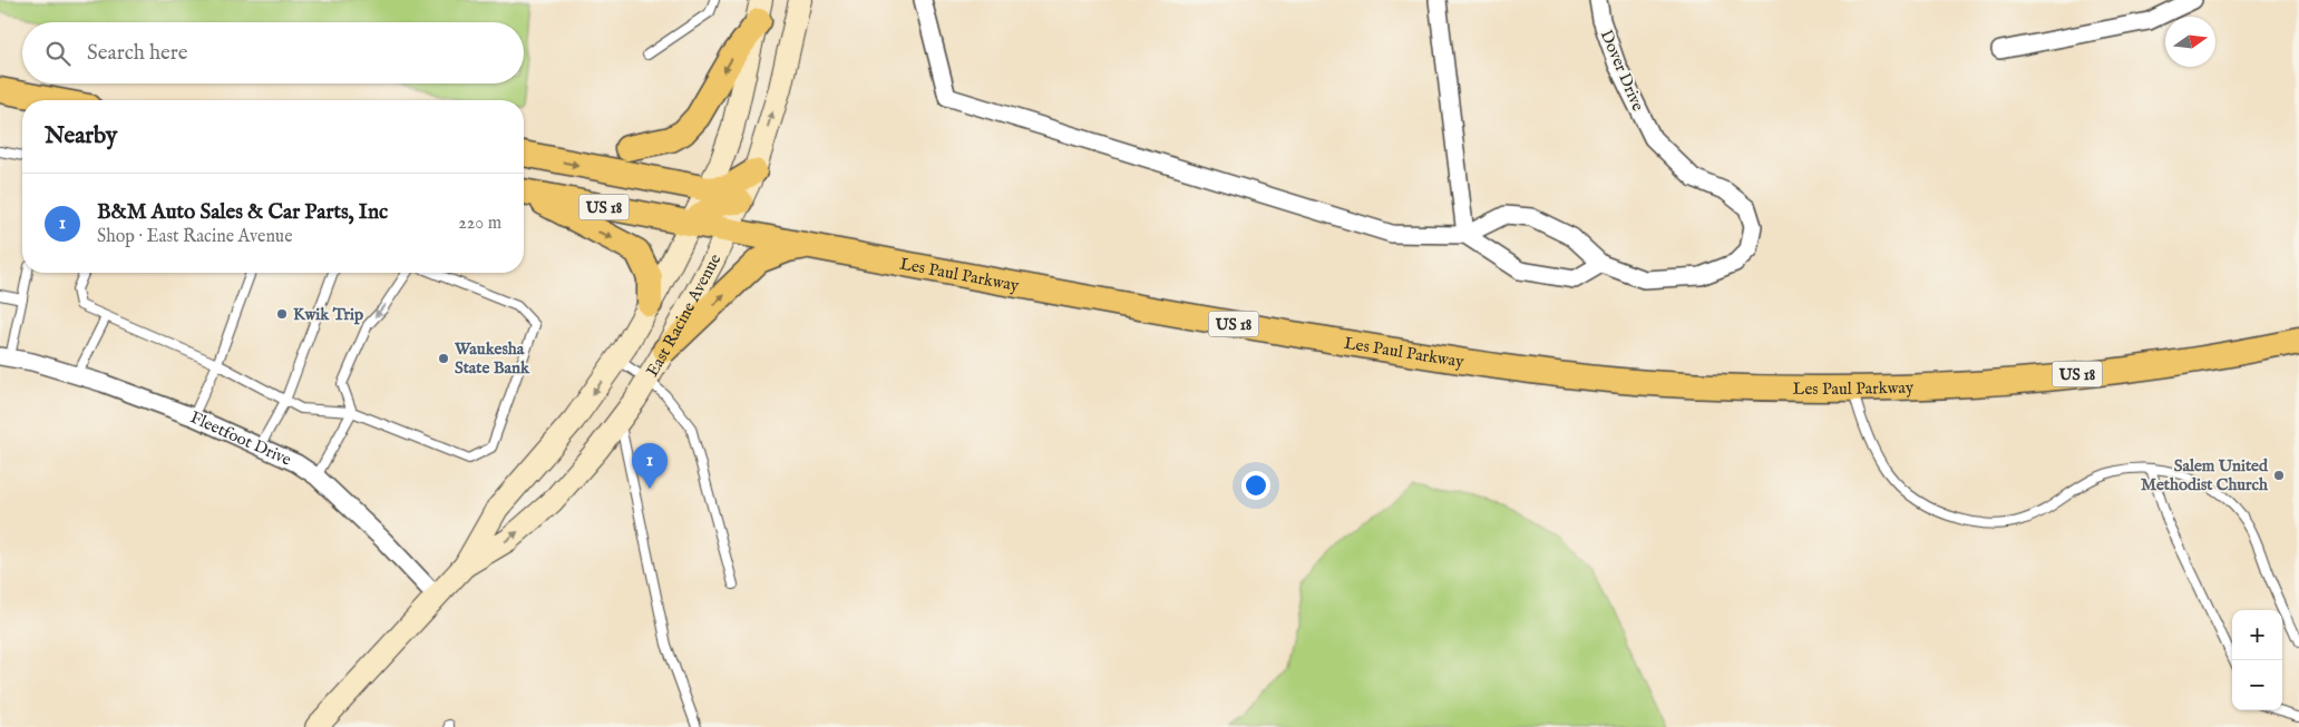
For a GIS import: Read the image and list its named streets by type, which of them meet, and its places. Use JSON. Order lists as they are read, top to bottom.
{
  "streets": {
    "main road": ["US 18", "Les Paul Parkway", "East Racine Avenue"],
    "street": ["Dover Drive", "Fleetfoot Drive"]
  },
  "crossings": [
    ["Les Paul Parkway", "East Racine Avenue"],
    ["East Racine Avenue", "Fleetfoot Drive"]
  ],
  "places": ["Kwik Trip", "Waukesha State Bank", "Salem United Methodist Church"],
  "north": "right",
  "page": {
    "search": "Search here",
    "heading": "Nearby",
    "list": [
      {
        "mark": "1",
        "name": "B&M Auto Sales & Car Parts, Inc",
        "note": "Shop · East Racine Avenue",
        "value": "220 m"
      }
    ],
    "pins": "1",
    "map_buttons": ["+", "−"]
  }
}
